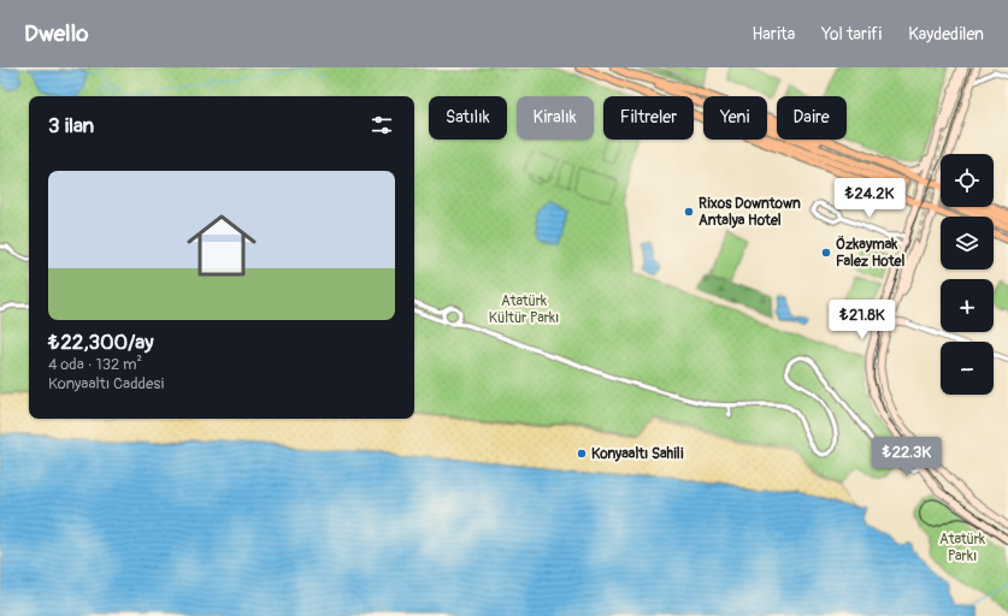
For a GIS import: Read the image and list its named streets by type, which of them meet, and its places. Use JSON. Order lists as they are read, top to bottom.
{
  "parks": ["Atatürk Kültür Parkı", "Atatürk Parkı"],
  "places": ["Rixos Downtown Antalya Hotel", "Özkaymak Falez Hotel", "Konyaaltı Sahili"],
  "page": {
    "header": "Dwello",
    "nav": ["Harita", "Yol tarifi", "Kaydedilen"],
    "chip": [
      "Satılık",
      "Kiralık",
      "Filtreler",
      "Yeni",
      "Daire"
    ],
    "heading": "3 ilan",
    "map_buttons": ["+", "−"],
    "list": [
      {
        "name": "₺22,300/ay",
        "note": "4 oda · 132 m² · Konyaaltı Caddesi"
      }
    ],
    "price": ["₺24.2K", "₺21.8K", "₺22.3K"]
  }
}
